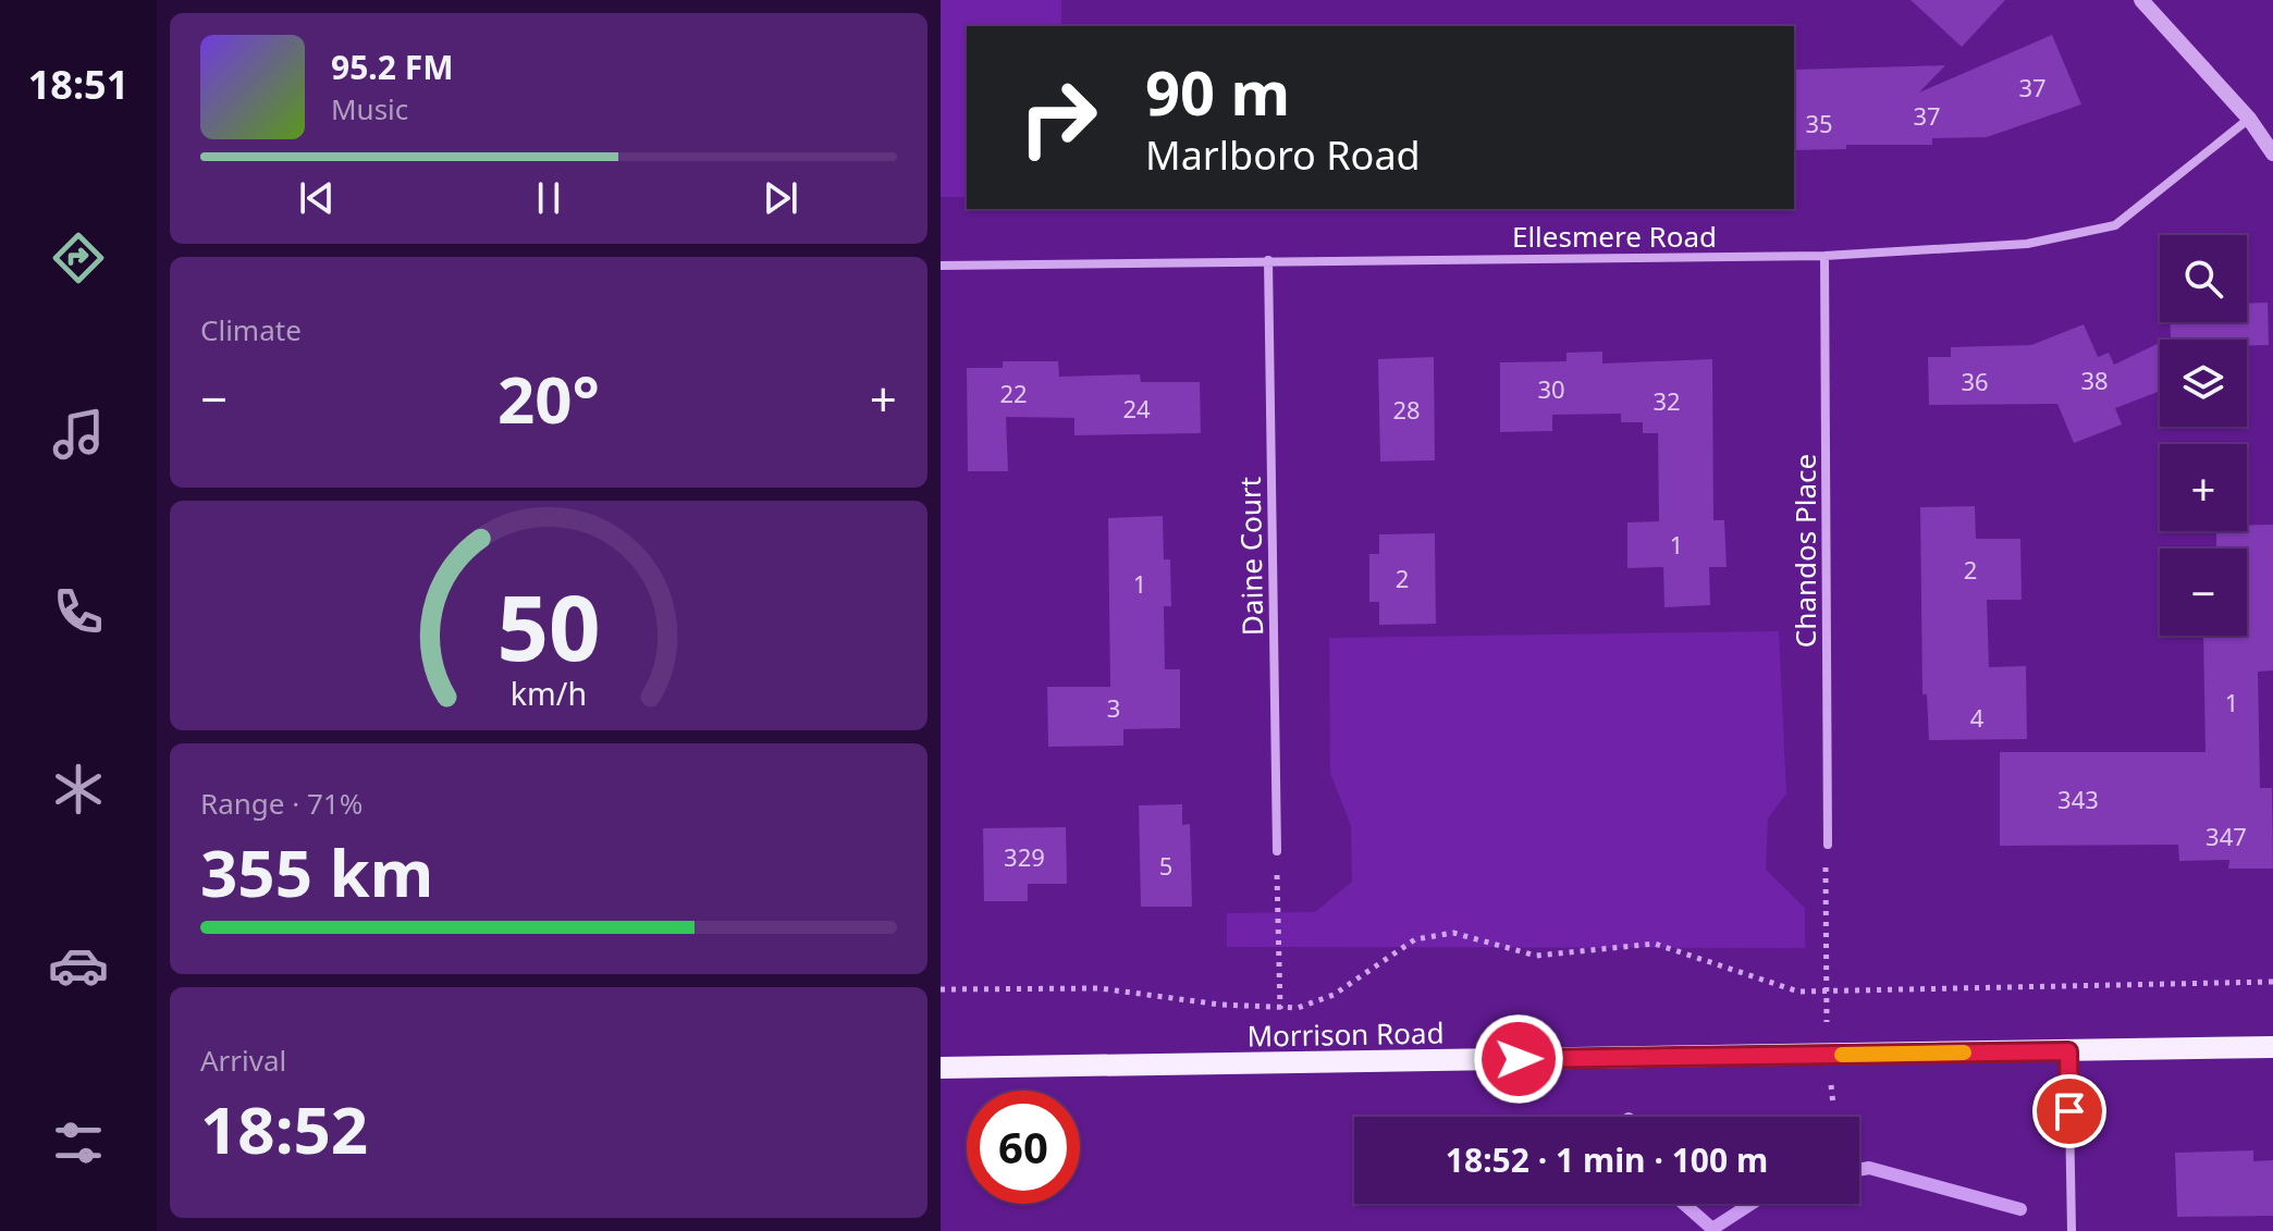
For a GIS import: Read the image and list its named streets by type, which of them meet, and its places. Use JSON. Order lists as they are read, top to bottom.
{
  "streets": {
    "main road": ["Morrison Road"],
    "street": ["Ellesmere Road", "Chandos Place", "Daine Court"]
  },
  "crossings": [
    ["Ellesmere Road", "Chandos Place"],
    ["Ellesmere Road", "Daine Court"]
  ],
  "house_numbers": [
    "37",
    "37",
    "35",
    "38",
    "36",
    "30",
    "22",
    "32",
    "24",
    "28",
    "1",
    "2",
    "2",
    "1",
    "1",
    "3",
    "4",
    "343",
    "347",
    "329",
    "5"
  ],
  "page": {
    "tabs": "18:51",
    "turn": ["90 m", "Marlboro Road"],
    "song": ["95.2 FM", "Music"],
    "map_buttons": ["+", "−"],
    "tile": [
      "Climate",
      ["Range · 71%", "355 km"],
      ["Arrival", "18:52"]
    ],
    "heat": ["−", "20°", "+"],
    "limit": "60",
    "trip": "18:52 · 1 min · 100 m",
    "gauge": ["50", "km/h"]
  }
}
